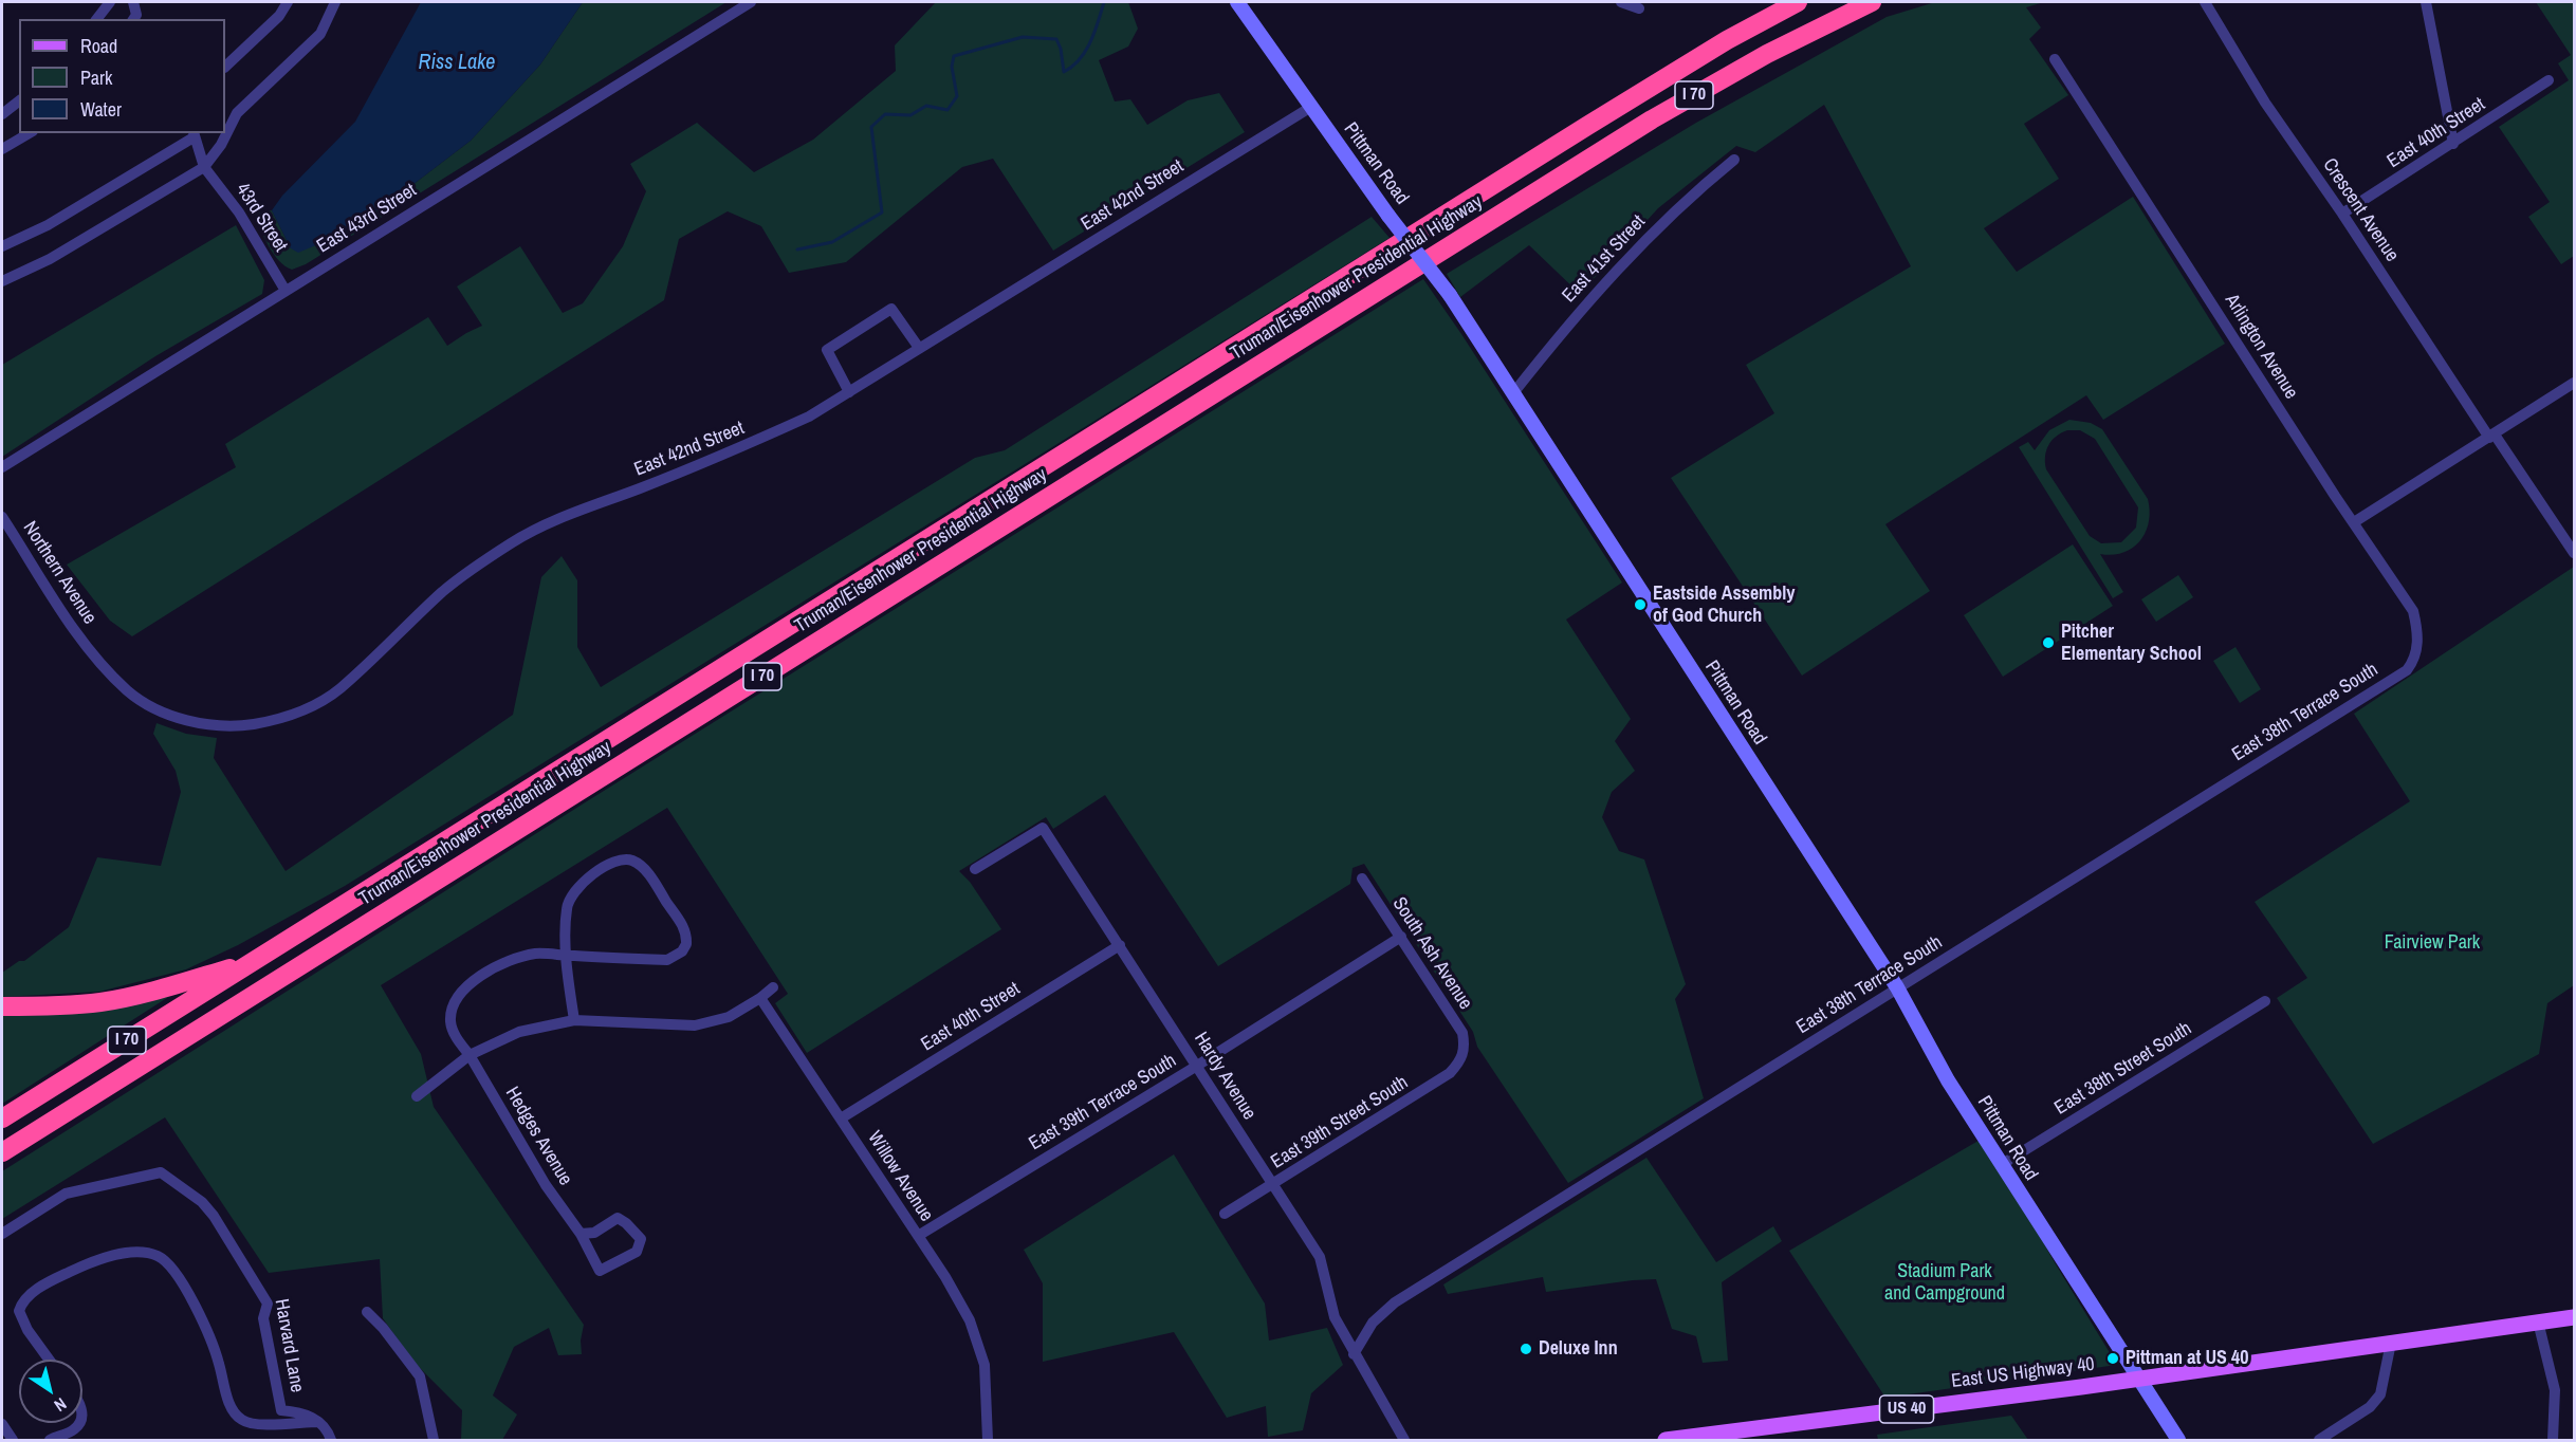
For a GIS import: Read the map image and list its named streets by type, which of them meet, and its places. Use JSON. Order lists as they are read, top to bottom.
{
  "streets": {
    "highway": ["I 70", "Truman/Eisenhower Presidential Highway"],
    "main road": ["East US Highway 40", "US 40"],
    "street": [
      "East 40th Street",
      "Pittman Road",
      "East 42nd Street",
      "Crescent Avenue",
      "43rd Street",
      "East 43rd Street",
      "East 41st Street",
      "Arlington Avenue",
      "Northern Avenue",
      "East 38th Terrace South",
      "South Ash Avenue",
      "East 38th Street South",
      "Hardy Avenue",
      "East 39th Terrace South",
      "East 39th Street South",
      "Hedges Avenue",
      "Willow Avenue",
      "Harvard Lane"
    ]
  },
  "crossings": [
    ["East 40th Street", "Crescent Avenue"],
    ["East 40th Street", "Hardy Avenue"],
    ["East 40th Street", "Willow Avenue"],
    ["Pittman Road", "East 42nd Street"],
    ["Pittman Road", "East 41st Street"],
    ["Pittman Road", "East 38th Terrace South"],
    ["Pittman Road", "East 38th Street South"],
    ["Pittman Road", "East US Highway 40"],
    ["East 42nd Street", "Northern Avenue"],
    ["43rd Street", "East 43rd Street"],
    ["Arlington Avenue", "East 38th Terrace South"],
    ["East 38th Terrace South", "Hardy Avenue"],
    ["South Ash Avenue", "East 39th Terrace South"],
    ["South Ash Avenue", "East 39th Street South"],
    ["Hardy Avenue", "East 39th Terrace South"],
    ["Hardy Avenue", "East 39th Street South"],
    ["East 39th Terrace South", "Willow Avenue"]
  ],
  "water": ["Riss Lake"],
  "parks": ["Fairview Park", "Stadium Park and Campground"],
  "places": [
    "Eastside Assembly of God Church",
    "Pitcher Elementary School",
    "Deluxe Inn",
    "Pittman at US 40"
  ],
  "legend": ["Road", "Park", "Water"],
  "north": "bottom right"
}
